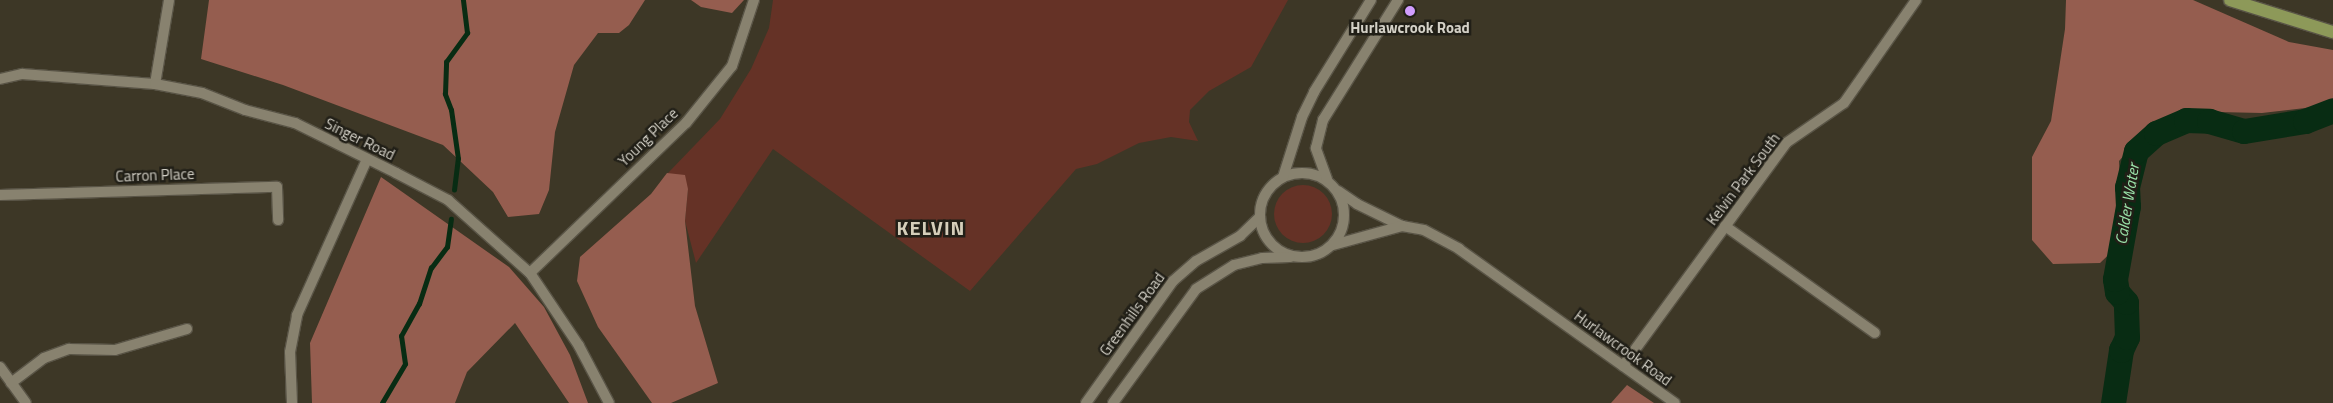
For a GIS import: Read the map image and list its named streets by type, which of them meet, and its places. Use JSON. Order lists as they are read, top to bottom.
{
  "streets": {
    "street": [
      "Young Place",
      "Singer Road",
      "Carron Place",
      "Kelvin Park South",
      "Greenhills Road",
      "Hurlawcrook Road"
    ]
  },
  "crossings": [
    ["Young Place", "Singer Road"],
    ["Kelvin Park South", "Hurlawcrook Road"],
    ["Greenhills Road", "Hurlawcrook Road"]
  ],
  "districts": ["KELVIN"],
  "water": ["Calder Water"],
  "places": ["Hurlawcrook Road"]
}
